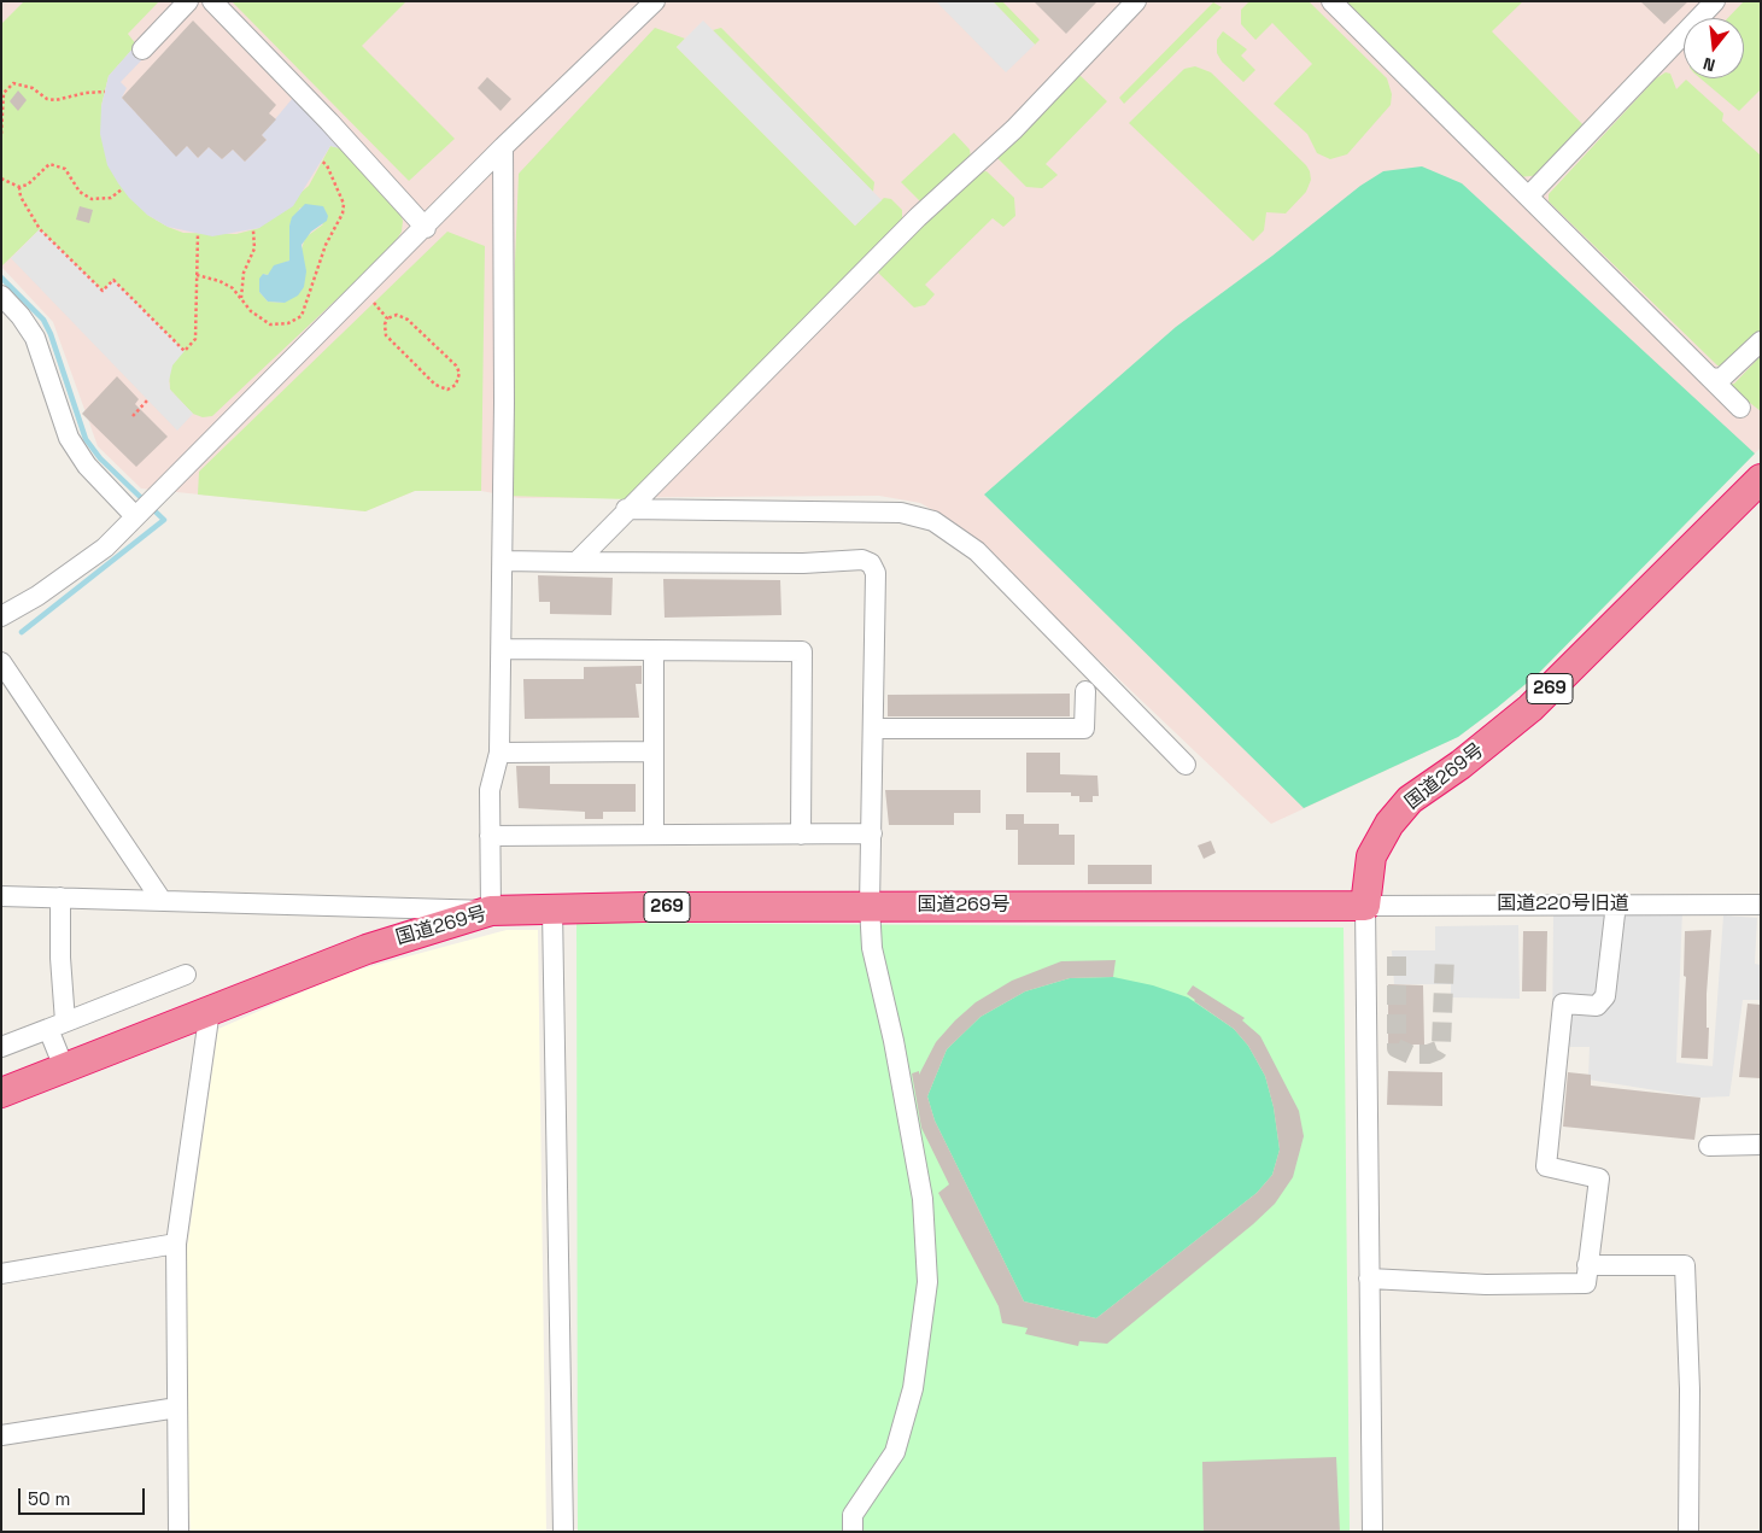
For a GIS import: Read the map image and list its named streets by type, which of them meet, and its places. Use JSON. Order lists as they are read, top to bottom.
{
  "streets": {
    "highway": ["269", "国道269号"],
    "street": ["国道220号旧道"]
  },
  "crossings": [
    ["国道269号", "国道220号旧道"]
  ],
  "scale_bar": "50 m",
  "north": "bottom"
}
